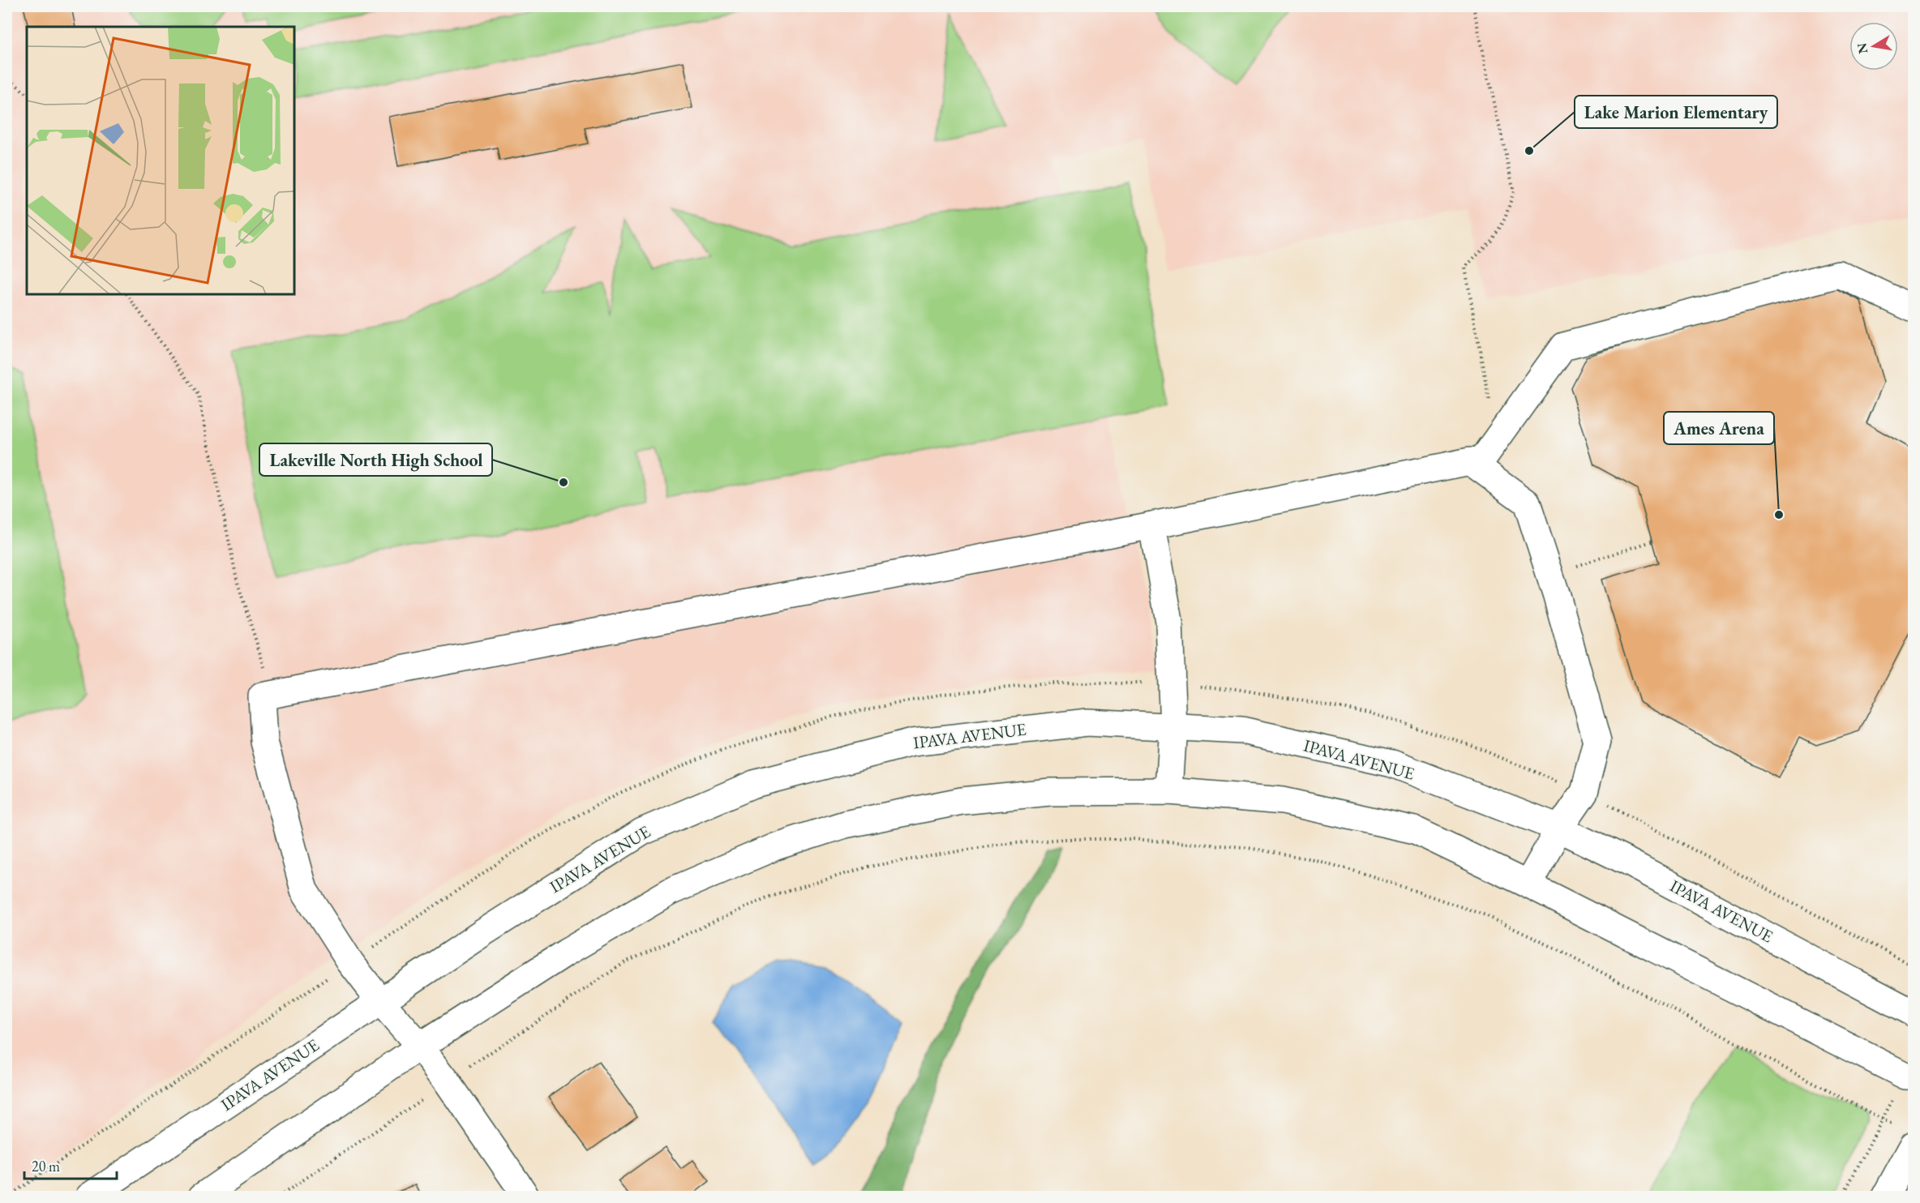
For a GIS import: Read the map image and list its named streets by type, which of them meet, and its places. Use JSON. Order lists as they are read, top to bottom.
{
  "streets": {
    "street": ["IPAVA AVENUE"]
  },
  "places": ["Lake Marion Elementary", "Lakeville North High School", "Ames Arena"],
  "scale_bar": "20 m",
  "north": "left"
}
